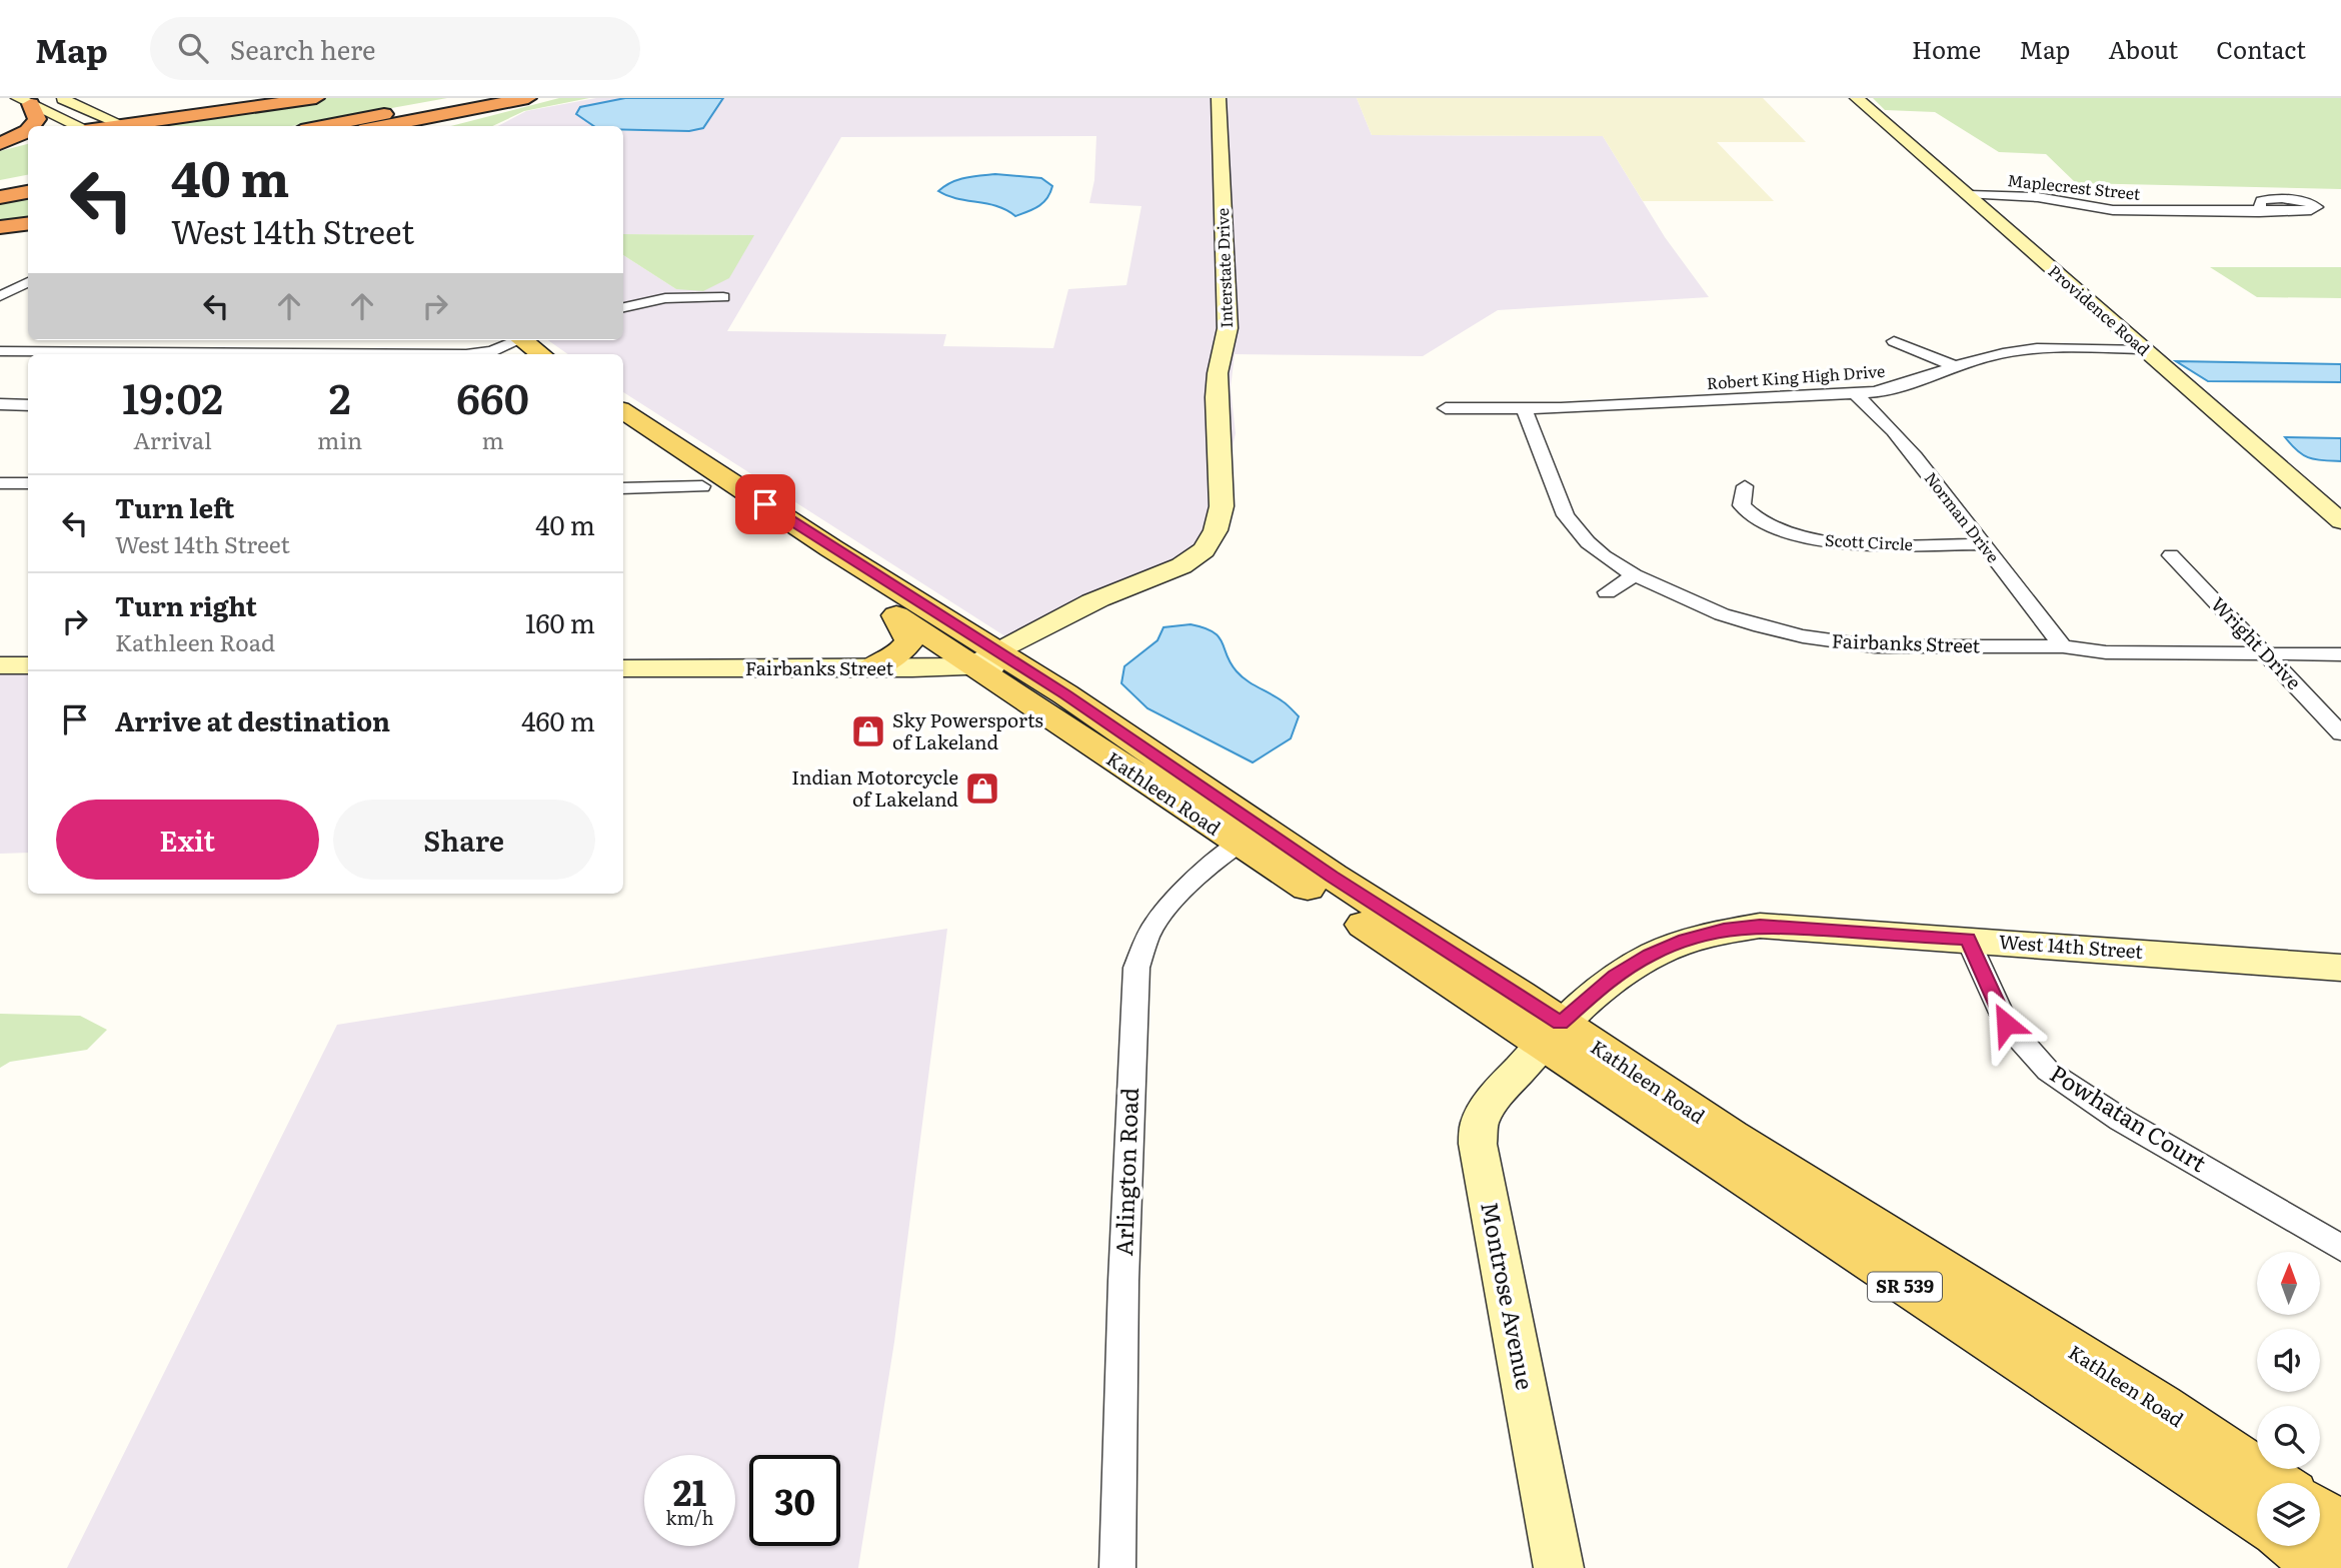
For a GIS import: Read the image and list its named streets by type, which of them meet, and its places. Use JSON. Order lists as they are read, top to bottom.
{
  "streets": {
    "main road": ["Kathleen Road", "SR 539"],
    "street": [
      "Maplecrest Street",
      "Interstate Drive",
      "Providence Road",
      "Robert King High Drive",
      "Norman Drive",
      "Scott Circle",
      "Fairbanks Street",
      "Wright Drive",
      "West 14th Street",
      "Powhatan Court",
      "Arlington Road",
      "Montrose Avenue"
    ]
  },
  "crossings": [
    ["Maplecrest Street", "Providence Road"],
    ["Interstate Drive", "Fairbanks Street"],
    ["Interstate Drive", "Kathleen Road"],
    ["Providence Road", "Robert King High Drive"],
    ["Robert King High Drive", "Norman Drive"],
    ["Robert King High Drive", "Fairbanks Street"],
    ["Norman Drive", "Scott Circle"],
    ["Norman Drive", "Fairbanks Street"],
    ["Fairbanks Street", "Wright Drive"],
    ["Fairbanks Street", "Kathleen Road"],
    ["Kathleen Road", "West 14th Street"],
    ["Kathleen Road", "Arlington Road"],
    ["Kathleen Road", "Montrose Avenue"],
    ["West 14th Street", "Powhatan Court"],
    ["West 14th Street", "Montrose Avenue"]
  ],
  "places": {
    "shop": ["Sky Powersports of Lakeland", "Indian Motorcycle of Lakeland"]
  },
  "north": "top",
  "page": {
    "header": "Map",
    "search": "Search here",
    "nav": [
      "Home",
      "Map",
      "About",
      "Contact"
    ],
    "turn": ["40 m", "West 14th Street"],
    "eta": [
      "19:02",
      "Arrival",
      "2",
      "min",
      "660",
      "m"
    ],
    "list": [
      {
        "name": "Turn left",
        "note": "West 14th Street",
        "value": "40 m"
      },
      {
        "name": "Turn right",
        "note": "Kathleen Road",
        "value": "160 m"
      },
      {
        "name": "Arrive at destination",
        "value": "460 m"
      }
    ],
    "buttons": ["Exit", "Share"],
    "speed": "21 km/h",
    "limit": "30"
  }
}
